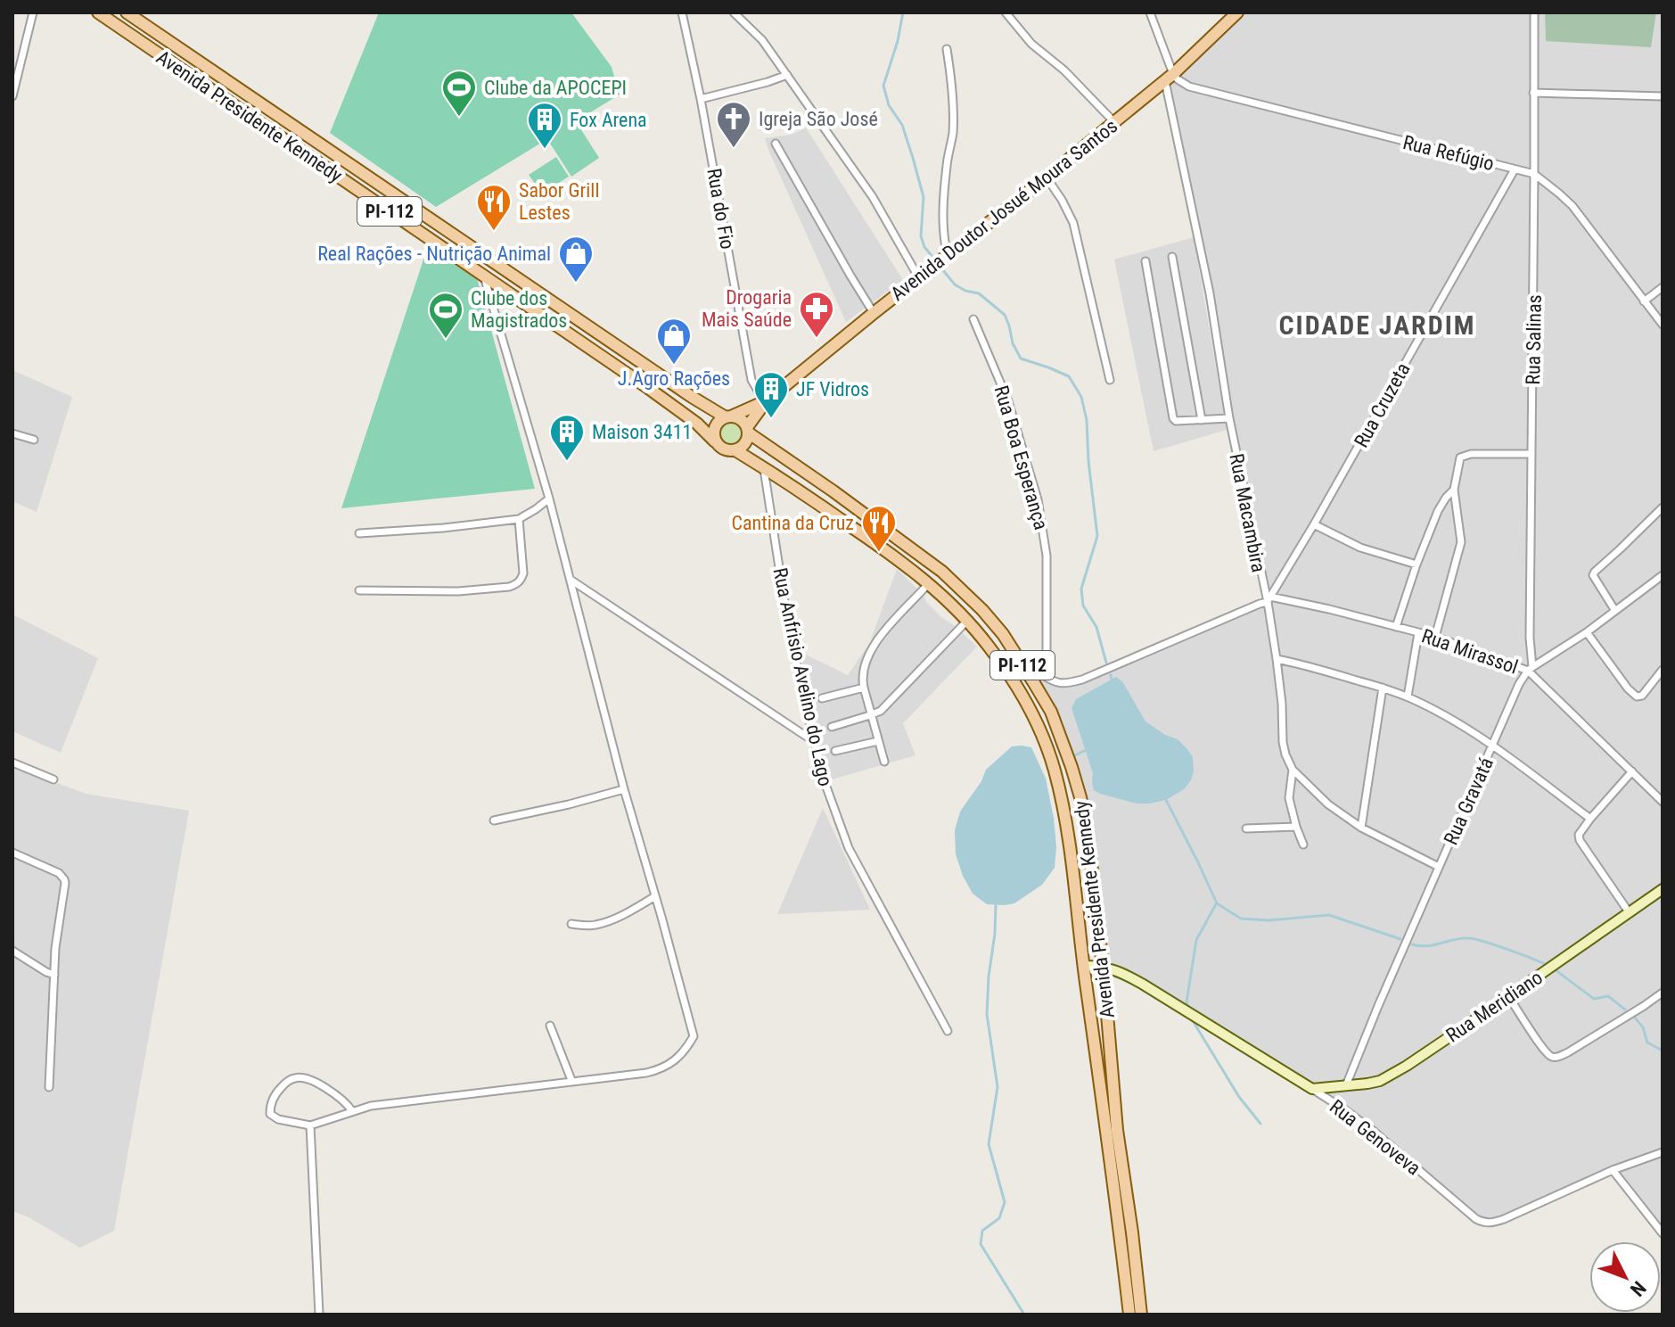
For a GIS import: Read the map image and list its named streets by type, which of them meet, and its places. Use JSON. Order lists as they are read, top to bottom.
{
  "streets": {
    "main road": ["Avenida Presidente Kennedy", "Avenida Doutor Josué Moura Santos", "PI-112"],
    "street": [
      "Rua Refúgio",
      "Rua do Fio",
      "Rua Salinas",
      "Rua Cruzeta",
      "Rua Boa Esperança",
      "Rua Macambira",
      "Rua Mirassol",
      "Rua Anfrisio Avelino do Lago",
      "Rua Gravatá",
      "Rua Meridiano",
      "Rua Genoveva"
    ]
  },
  "crossings": [
    ["Avenida Presidente Kennedy", "Rua Boa Esperança"],
    ["Avenida Presidente Kennedy", "Rua Anfrisio Avelino do Lago"],
    ["Avenida Presidente Kennedy", "Rua Genoveva"],
    ["Rua Refúgio", "Avenida Doutor Josué Moura Santos"],
    ["Rua Refúgio", "Rua Salinas"],
    ["Rua Refúgio", "Rua Cruzeta"],
    ["Rua Refúgio", "Rua Macambira"],
    ["Rua do Fio", "Avenida Doutor Josué Moura Santos"],
    ["Avenida Doutor Josué Moura Santos", "Rua Macambira"],
    ["Rua Salinas", "Rua Mirassol"],
    ["Rua Salinas", "Rua Gravatá"],
    ["Rua Cruzeta", "Rua Macambira"],
    ["Rua Cruzeta", "Rua Mirassol"],
    ["Rua Macambira", "Rua Mirassol"],
    ["Rua Macambira", "Rua Gravatá"],
    ["Rua Mirassol", "Rua Gravatá"],
    ["Rua Gravatá", "Rua Meridiano"],
    ["Rua Meridiano", "Rua Genoveva"]
  ],
  "districts": ["CIDADE JARDIM"],
  "places": {
    "sports": ["Clube da APOCEPI", "Clube dos Magistrados"],
    "church": ["Igreja São José"],
    "building": ["Fox Arena", "JF Vidros", "Maison 3411"],
    "restaurant": ["Sabor Grill Lestes", "Cantina da Cruz"],
    "shop": ["Real Rações - Nutrição Animal", "J.Agro Rações"],
    "pharmacy": ["Drogaria Mais Saúde"]
  },
  "north": "bottom right"
}
